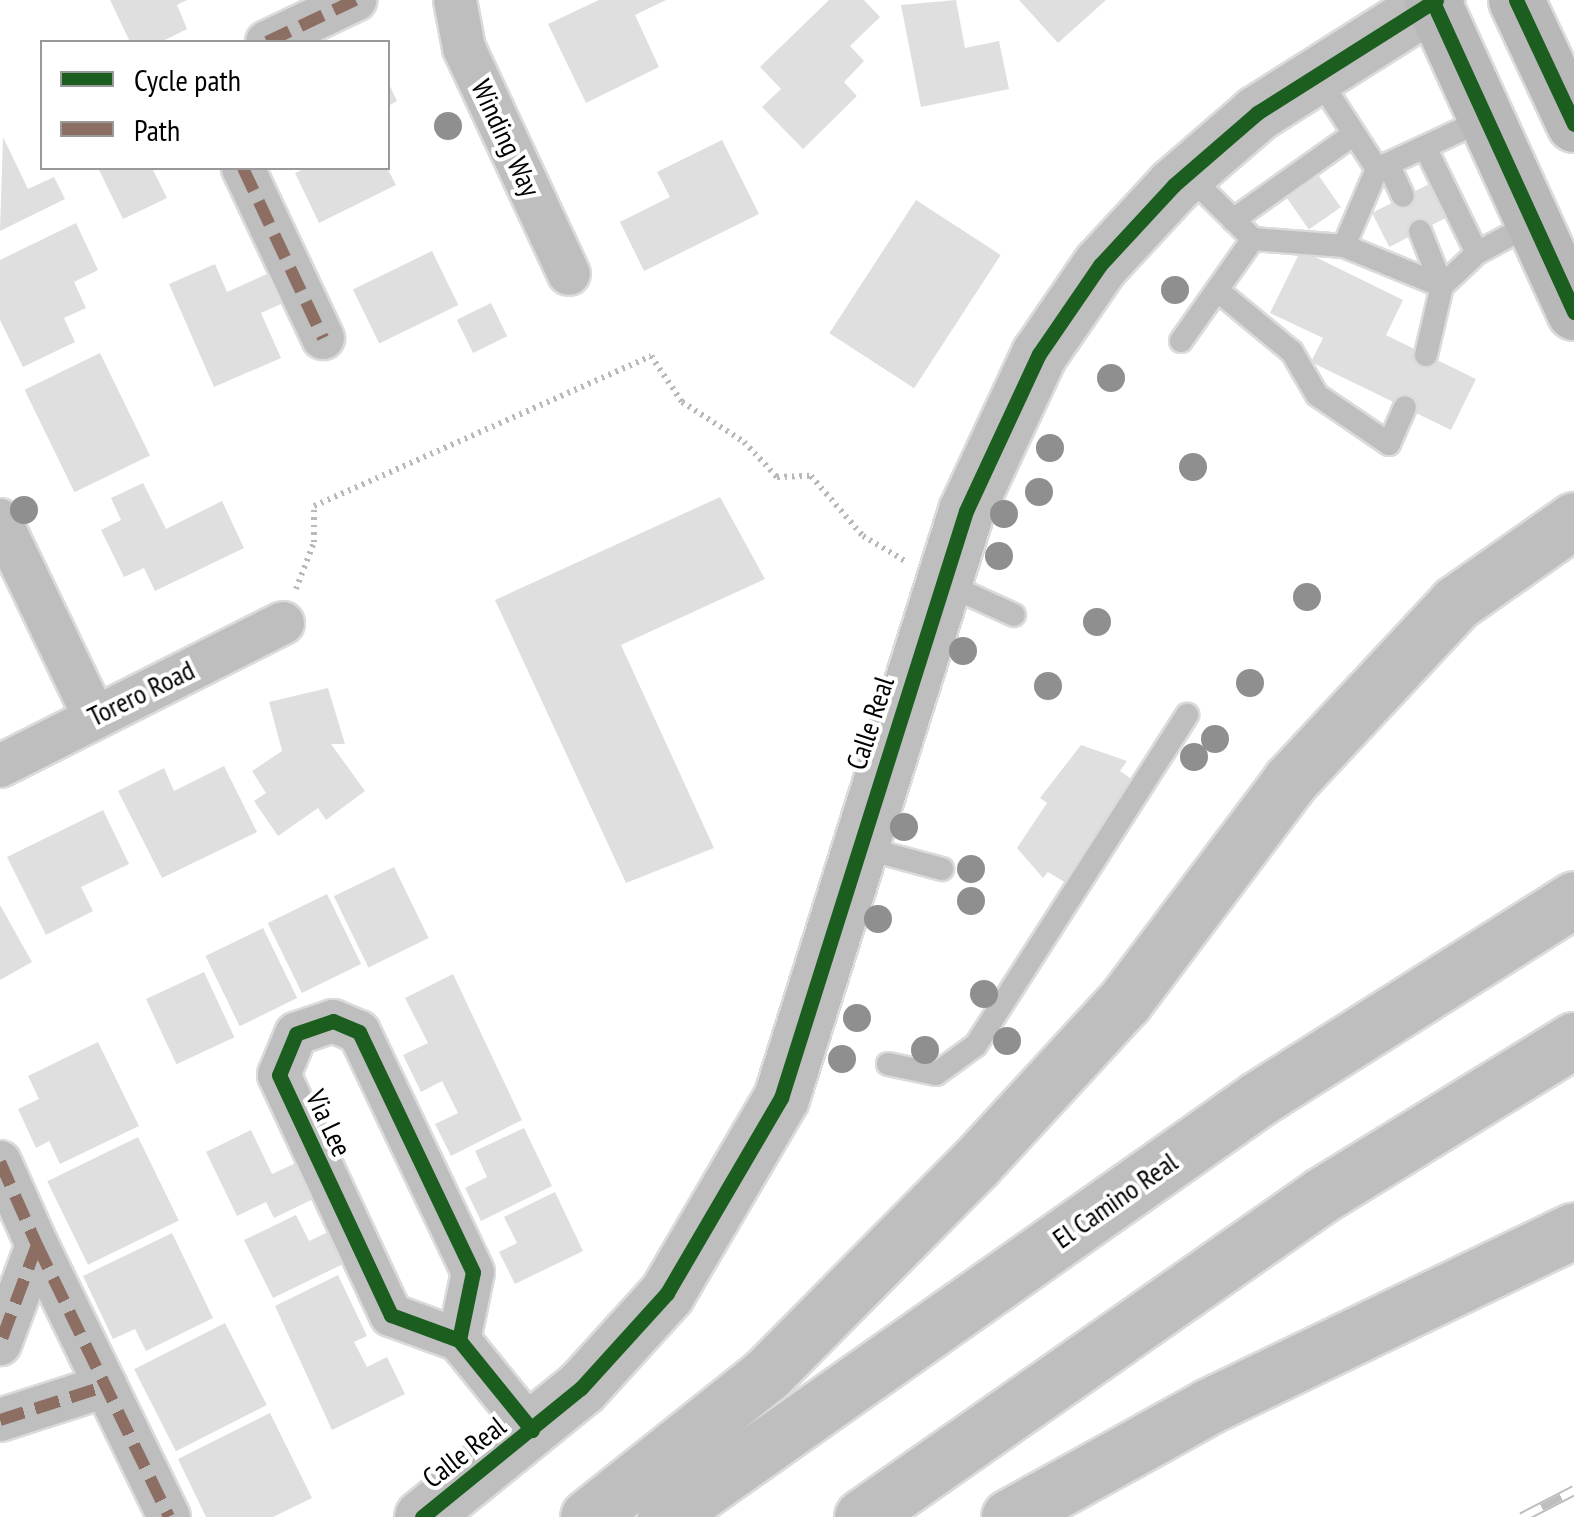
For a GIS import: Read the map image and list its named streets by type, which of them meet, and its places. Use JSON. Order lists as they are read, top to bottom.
{
  "streets": {
    "main road": ["Calle Real", "El Camino Real"],
    "street": ["Winding Way", "Torero Road", "Via Lee"]
  },
  "legend": ["Cycle path", "Path"]
}
